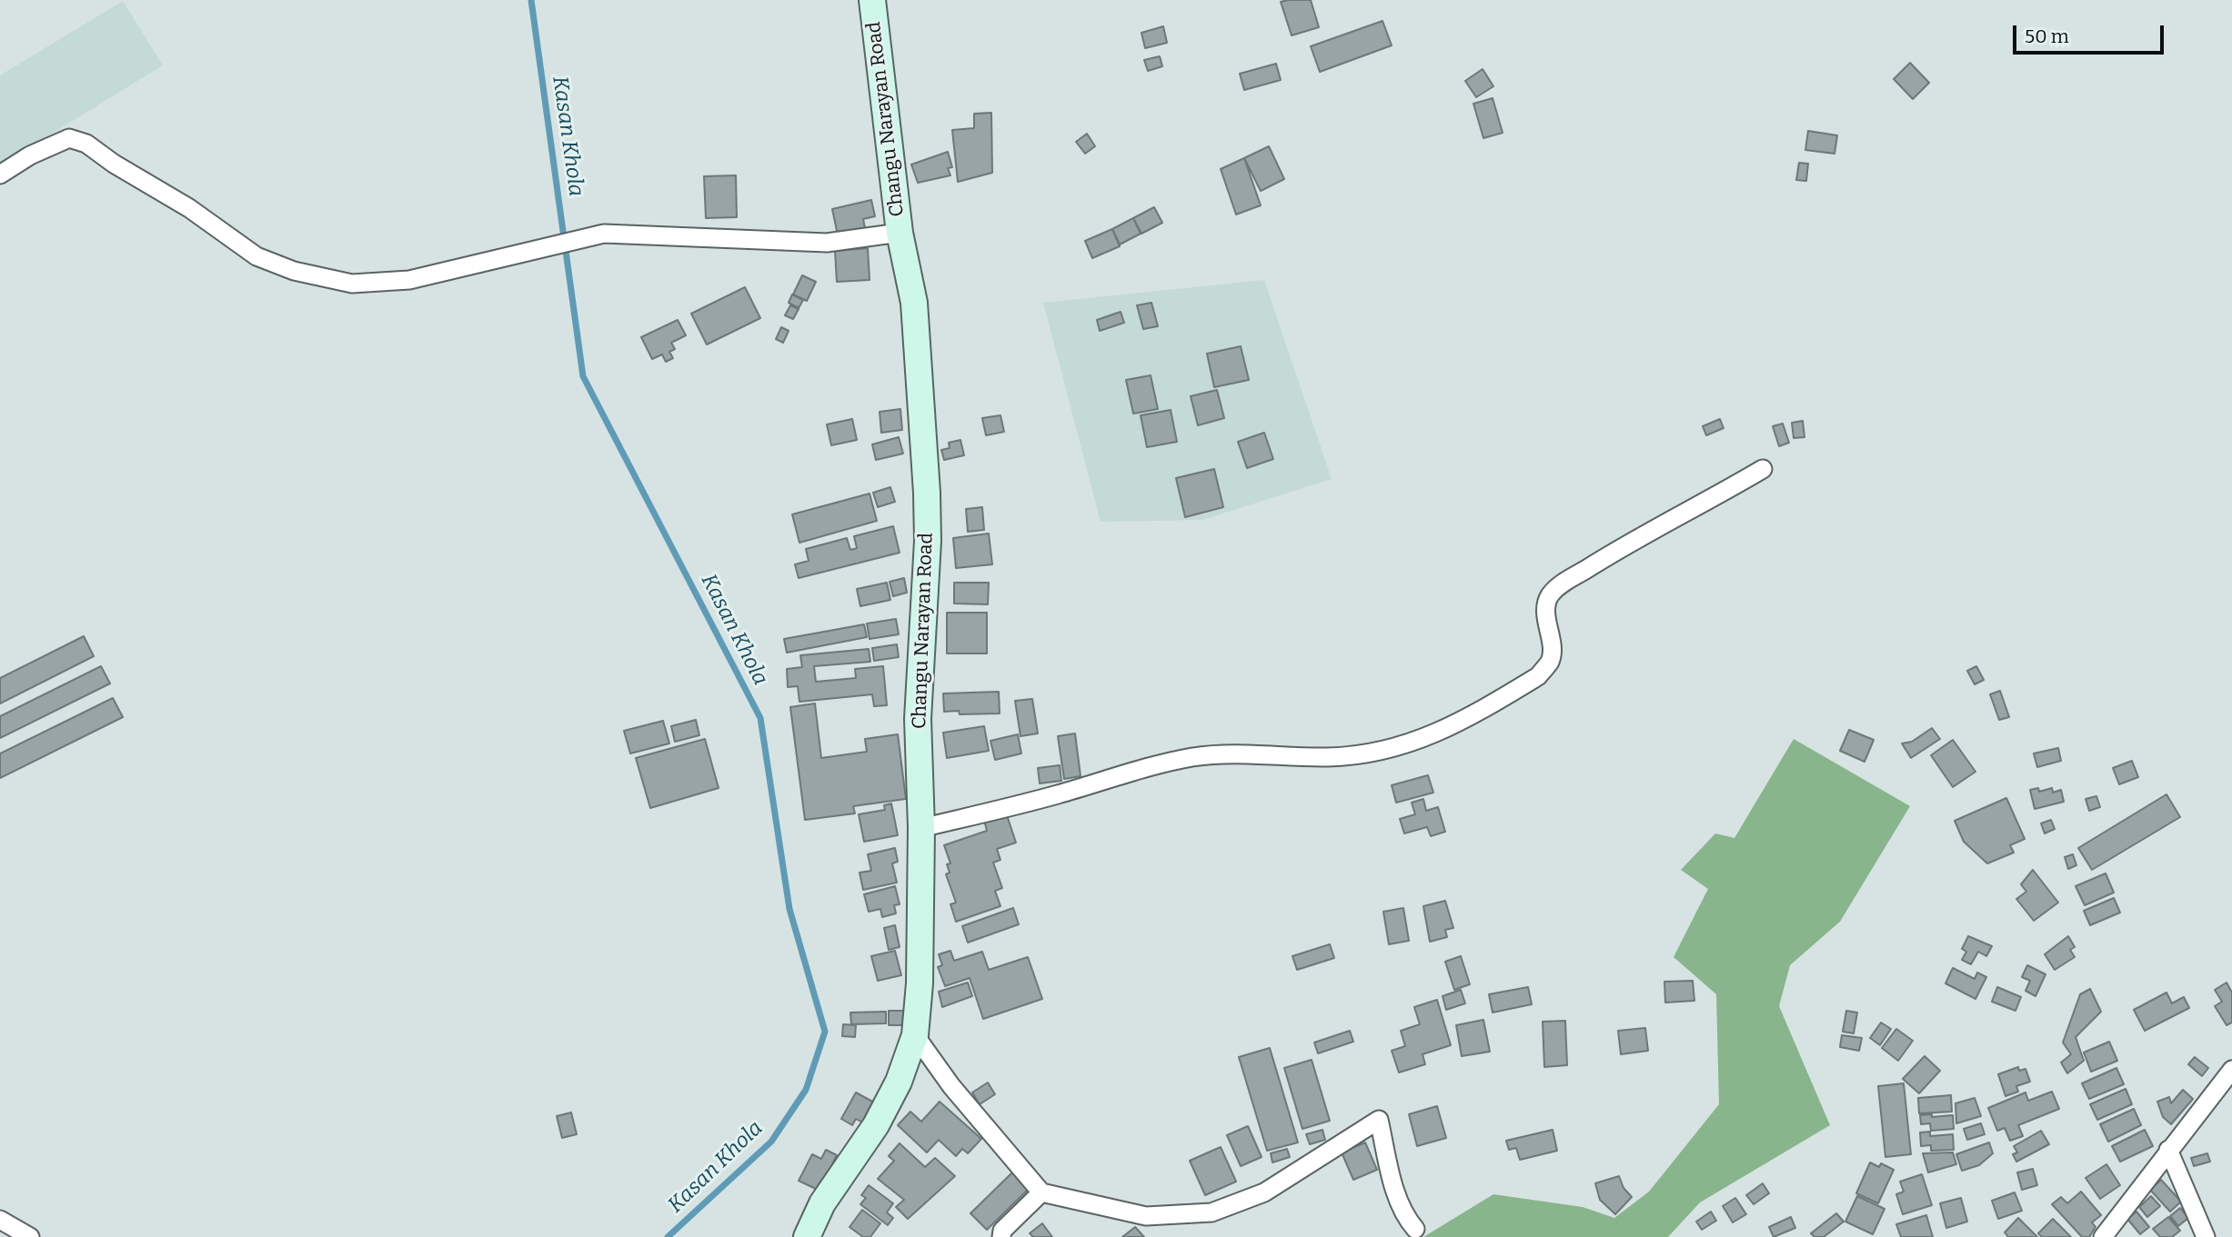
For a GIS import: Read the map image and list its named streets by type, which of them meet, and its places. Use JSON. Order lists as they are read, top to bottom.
{
  "streets": {
    "main road": ["Changu Narayan Road"]
  },
  "water": ["Kasan Khola"],
  "scale_bar": "50 m"
}
